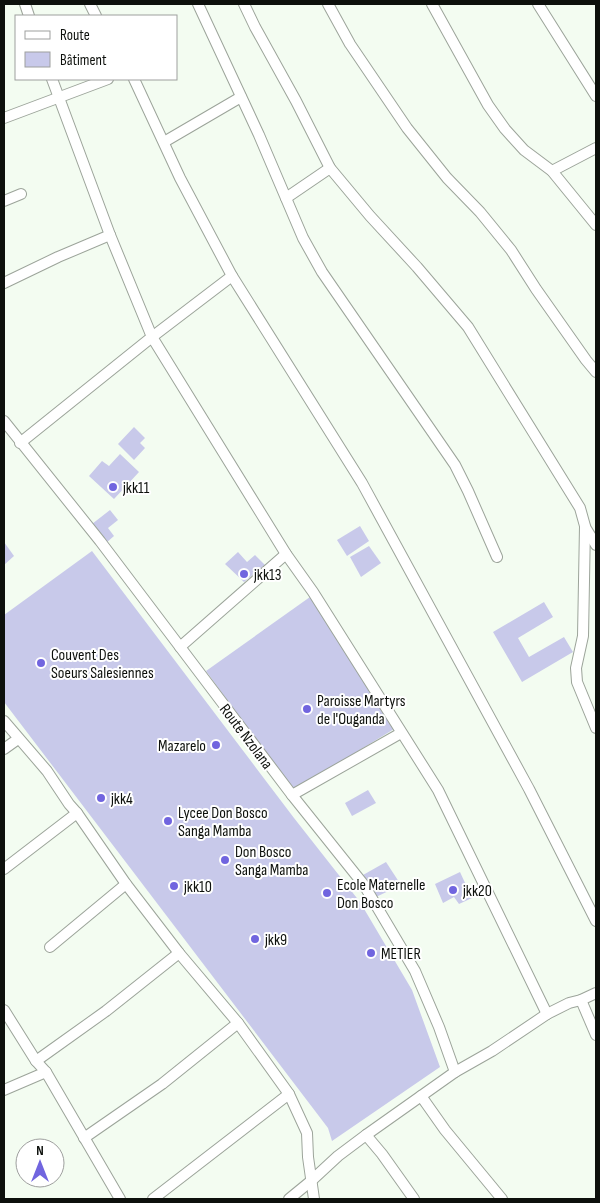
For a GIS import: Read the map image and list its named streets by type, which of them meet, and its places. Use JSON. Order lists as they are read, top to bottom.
{
  "streets": {
    "street": ["Route Nzolana"]
  },
  "places": [
    "jkk11",
    "jkk13",
    "Couvent Des Soeurs Salesiennes",
    "Paroisse Martyrs de l'Ouganda",
    "Mazarelo",
    "jkk4",
    "Lycee Don Bosco Sanga Mamba",
    "Don Bosco Sanga Mamba",
    "jkk10",
    "jkk20",
    "Ecole Maternelle Don Bosco",
    "jkk9",
    "METIER"
  ],
  "legend": ["Route", "Bâtiment"],
  "north": "top"
}
